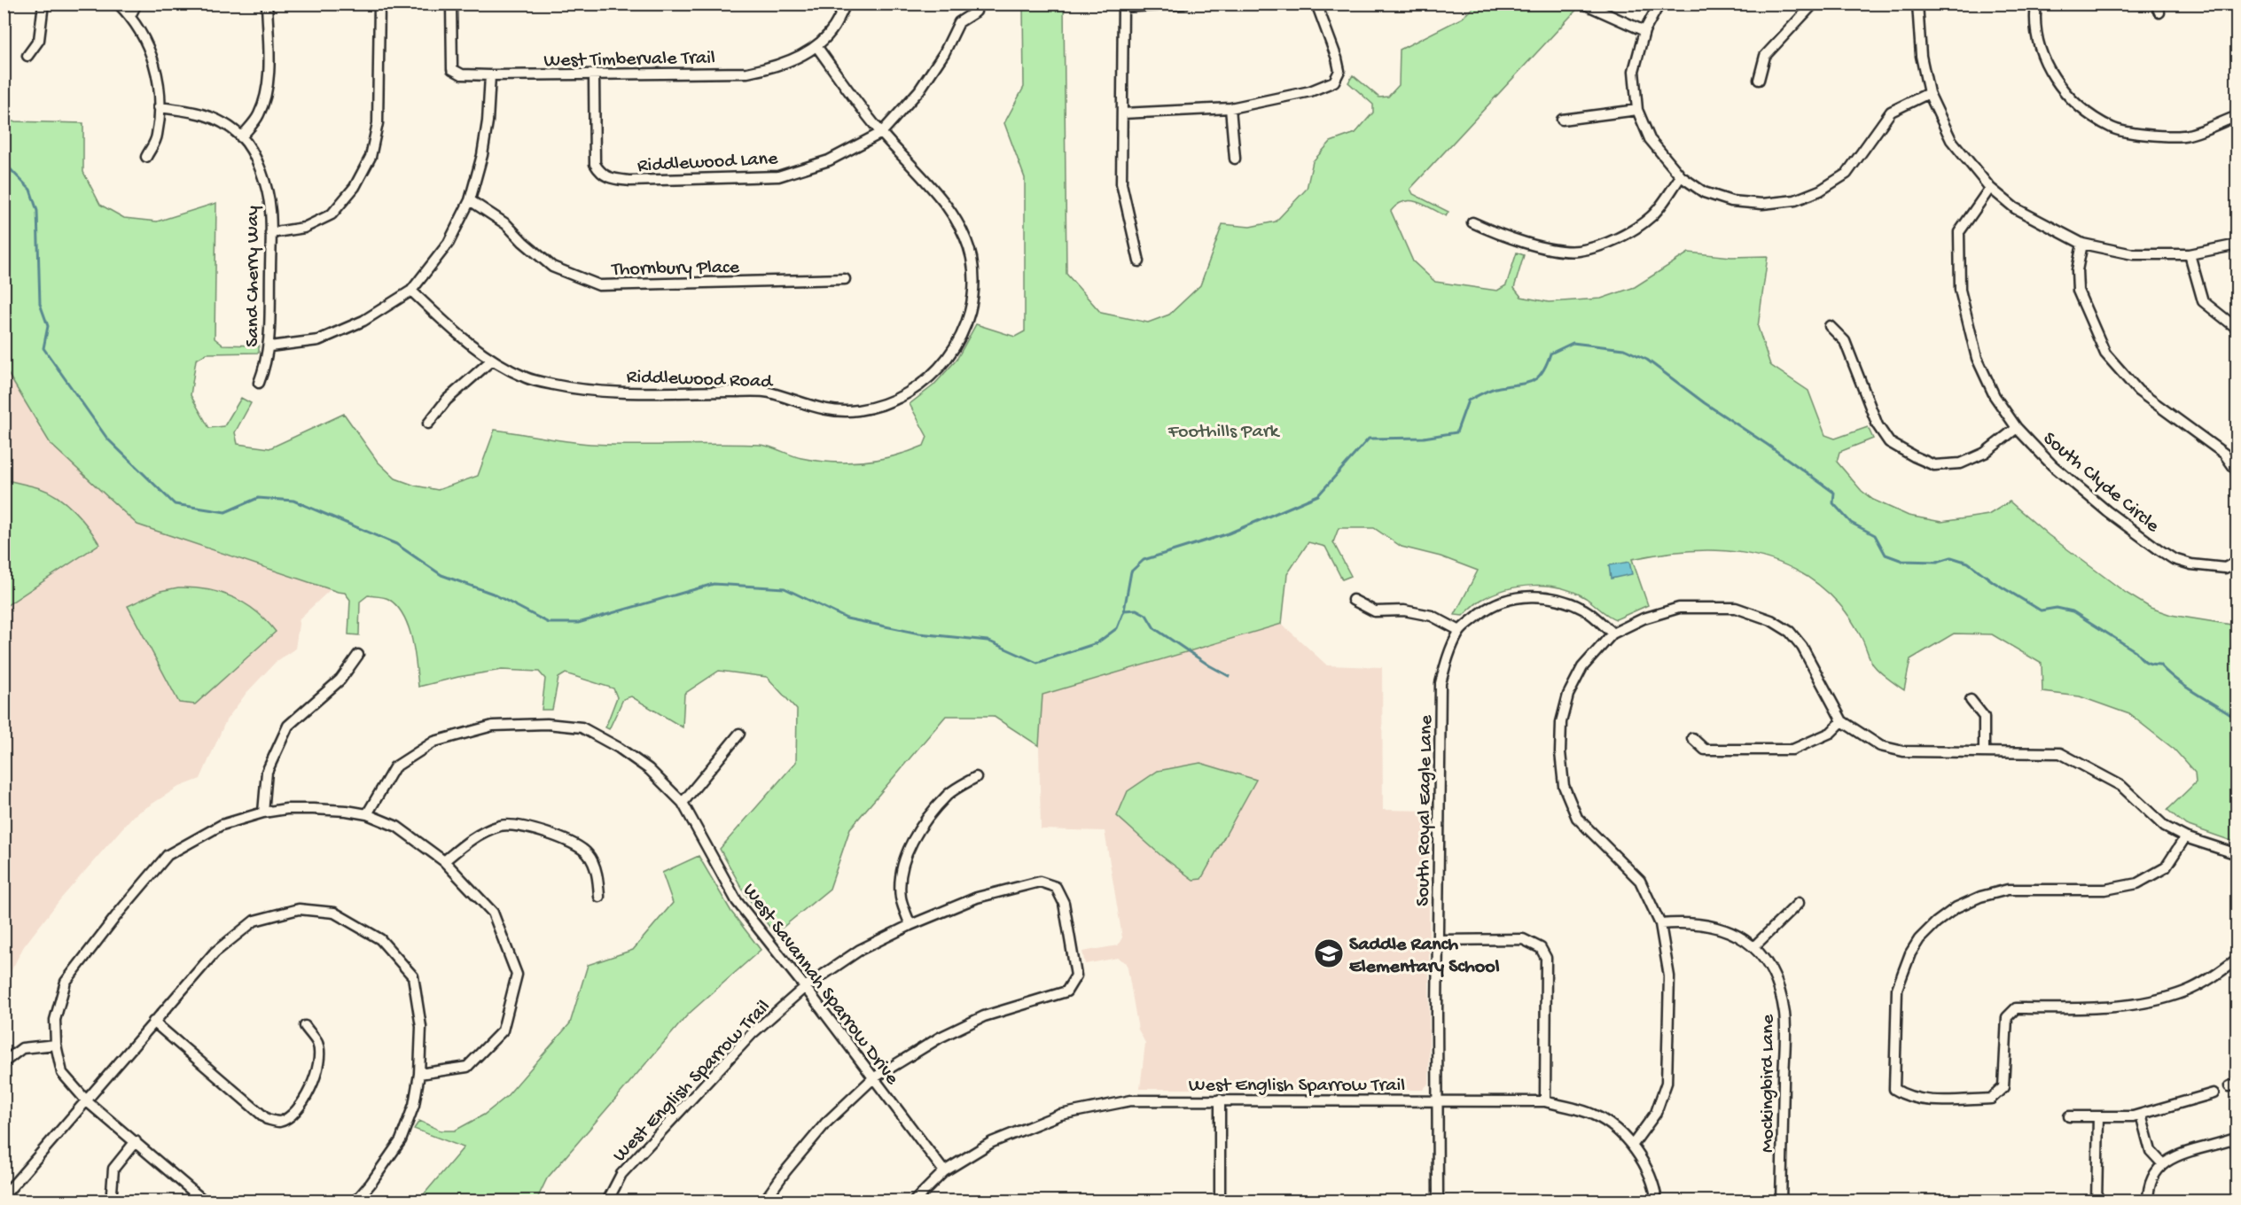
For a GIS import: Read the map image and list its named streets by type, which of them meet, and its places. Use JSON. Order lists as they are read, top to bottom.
{
  "streets": {
    "street": [
      "West Timbervale Trail",
      "Riddlewood Lane",
      "Thornbury Place",
      "Sand Cherry Way",
      "Riddlewood Road",
      "South Clyde Circle",
      "South Royal Eagle Lane",
      "West Savannah Sparrow Drive",
      "West English Sparrow Trail",
      "Mockingbird Lane"
    ]
  },
  "crossings": [
    ["West Timbervale Trail", "Riddlewood Lane"],
    ["West Timbervale Trail", "Riddlewood Road"],
    ["Riddlewood Lane", "Riddlewood Road"],
    ["South Royal Eagle Lane", "West English Sparrow Trail"],
    ["West Savannah Sparrow Drive", "West English Sparrow Trail"]
  ],
  "parks": ["Foothills Park"],
  "places": {
    "school or university": ["Saddle Ranch Elementary School"]
  }
}
